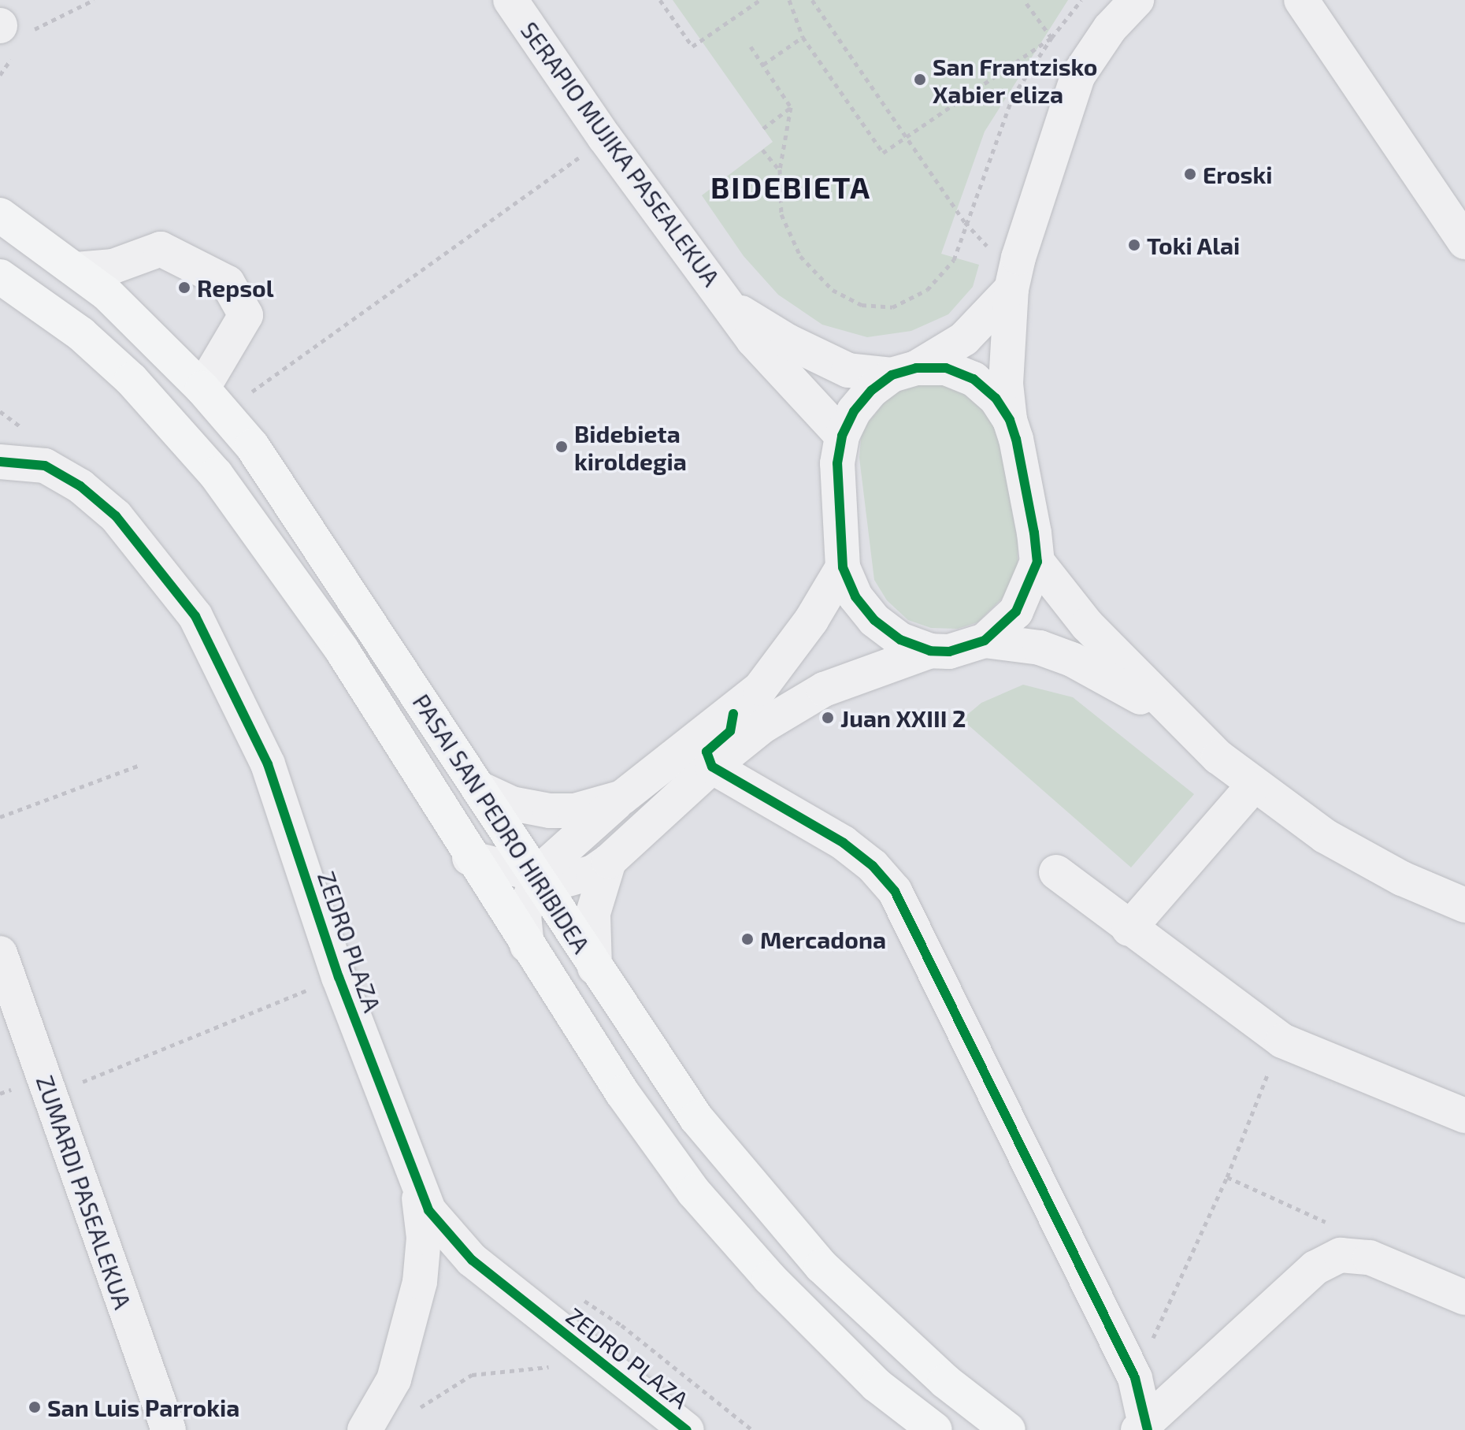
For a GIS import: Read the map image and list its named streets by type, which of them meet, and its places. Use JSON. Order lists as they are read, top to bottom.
{
  "streets": {
    "main road": ["PASAI SAN PEDRO HIRIBIDEA"],
    "street": ["SERAPIO MUJIKA PASEALEKUA", "ZEDRO PLAZA", "ZUMARDI PASEALEKUA"]
  },
  "districts": ["BIDEBIETA"],
  "places": [
    "San Frantzisko Xabier eliza",
    "Eroski",
    "Toki Alai",
    "Repsol",
    "Bidebieta kiroldegia",
    "Juan XXIII 2",
    "Mercadona",
    "San Luis Parrokia"
  ]
}
